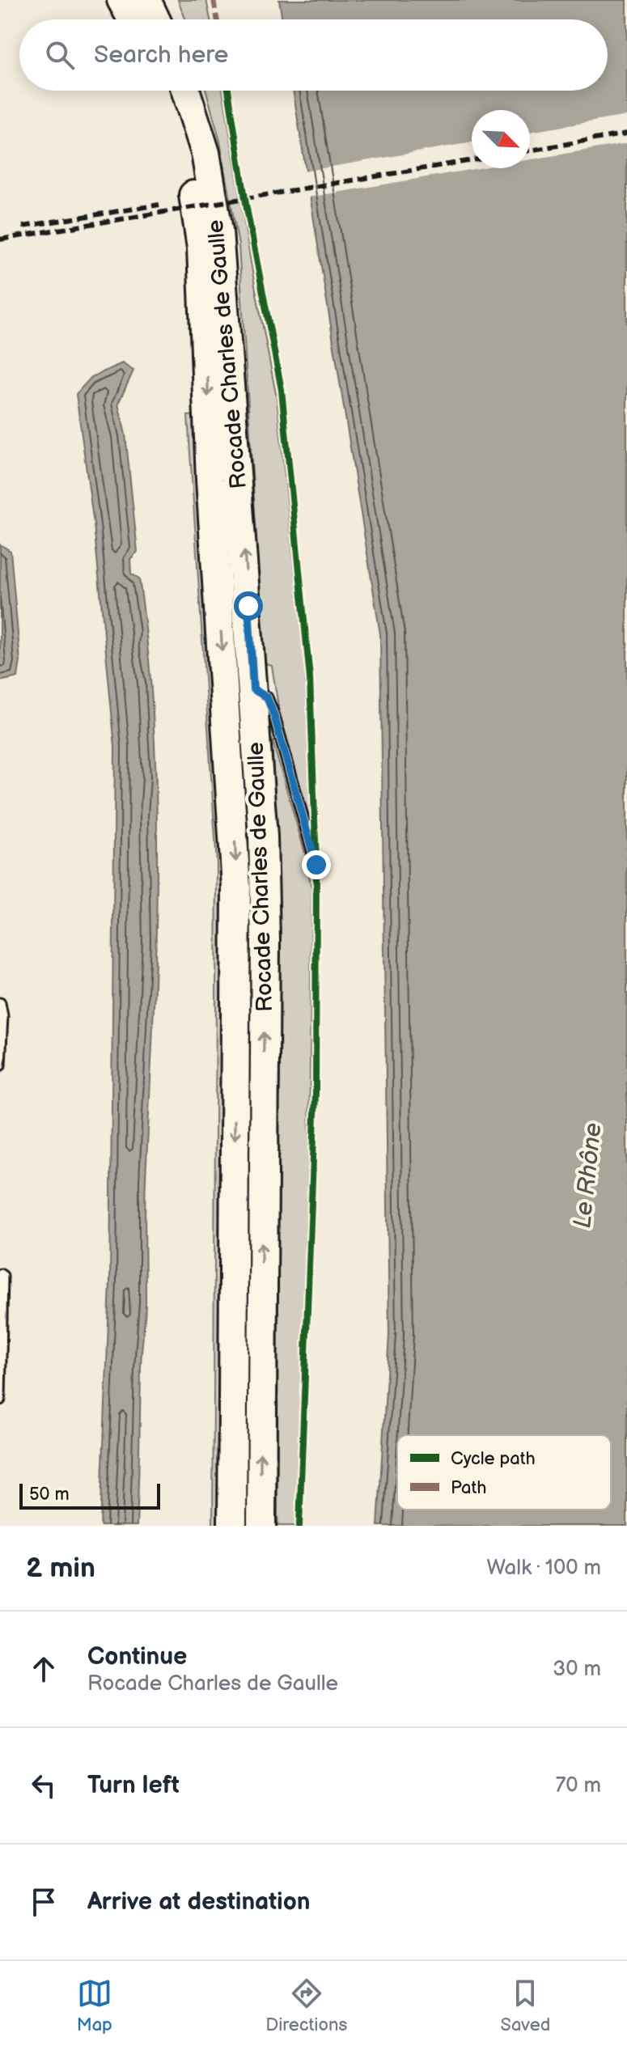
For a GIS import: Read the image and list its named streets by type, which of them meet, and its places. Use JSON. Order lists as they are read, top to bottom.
{
  "streets": {
    "main road": ["Rocade Charles de Gaulle"]
  },
  "water": ["Le Rhône"],
  "legend": ["Cycle path", "Path"],
  "scale_bar": "50 m",
  "north": "bottom right",
  "page": {
    "search": "Search here",
    "scale": "50 m",
    "heading": ["2 min", "Walk · 100 m"],
    "list": [
      ["Continue", "Rocade Charles de Gaulle", "30 m"],
      ["Turn left", "70 m"],
      "Arrive at destination"
    ],
    "nav": ["Map", "Directions", "Saved"]
  }
}
